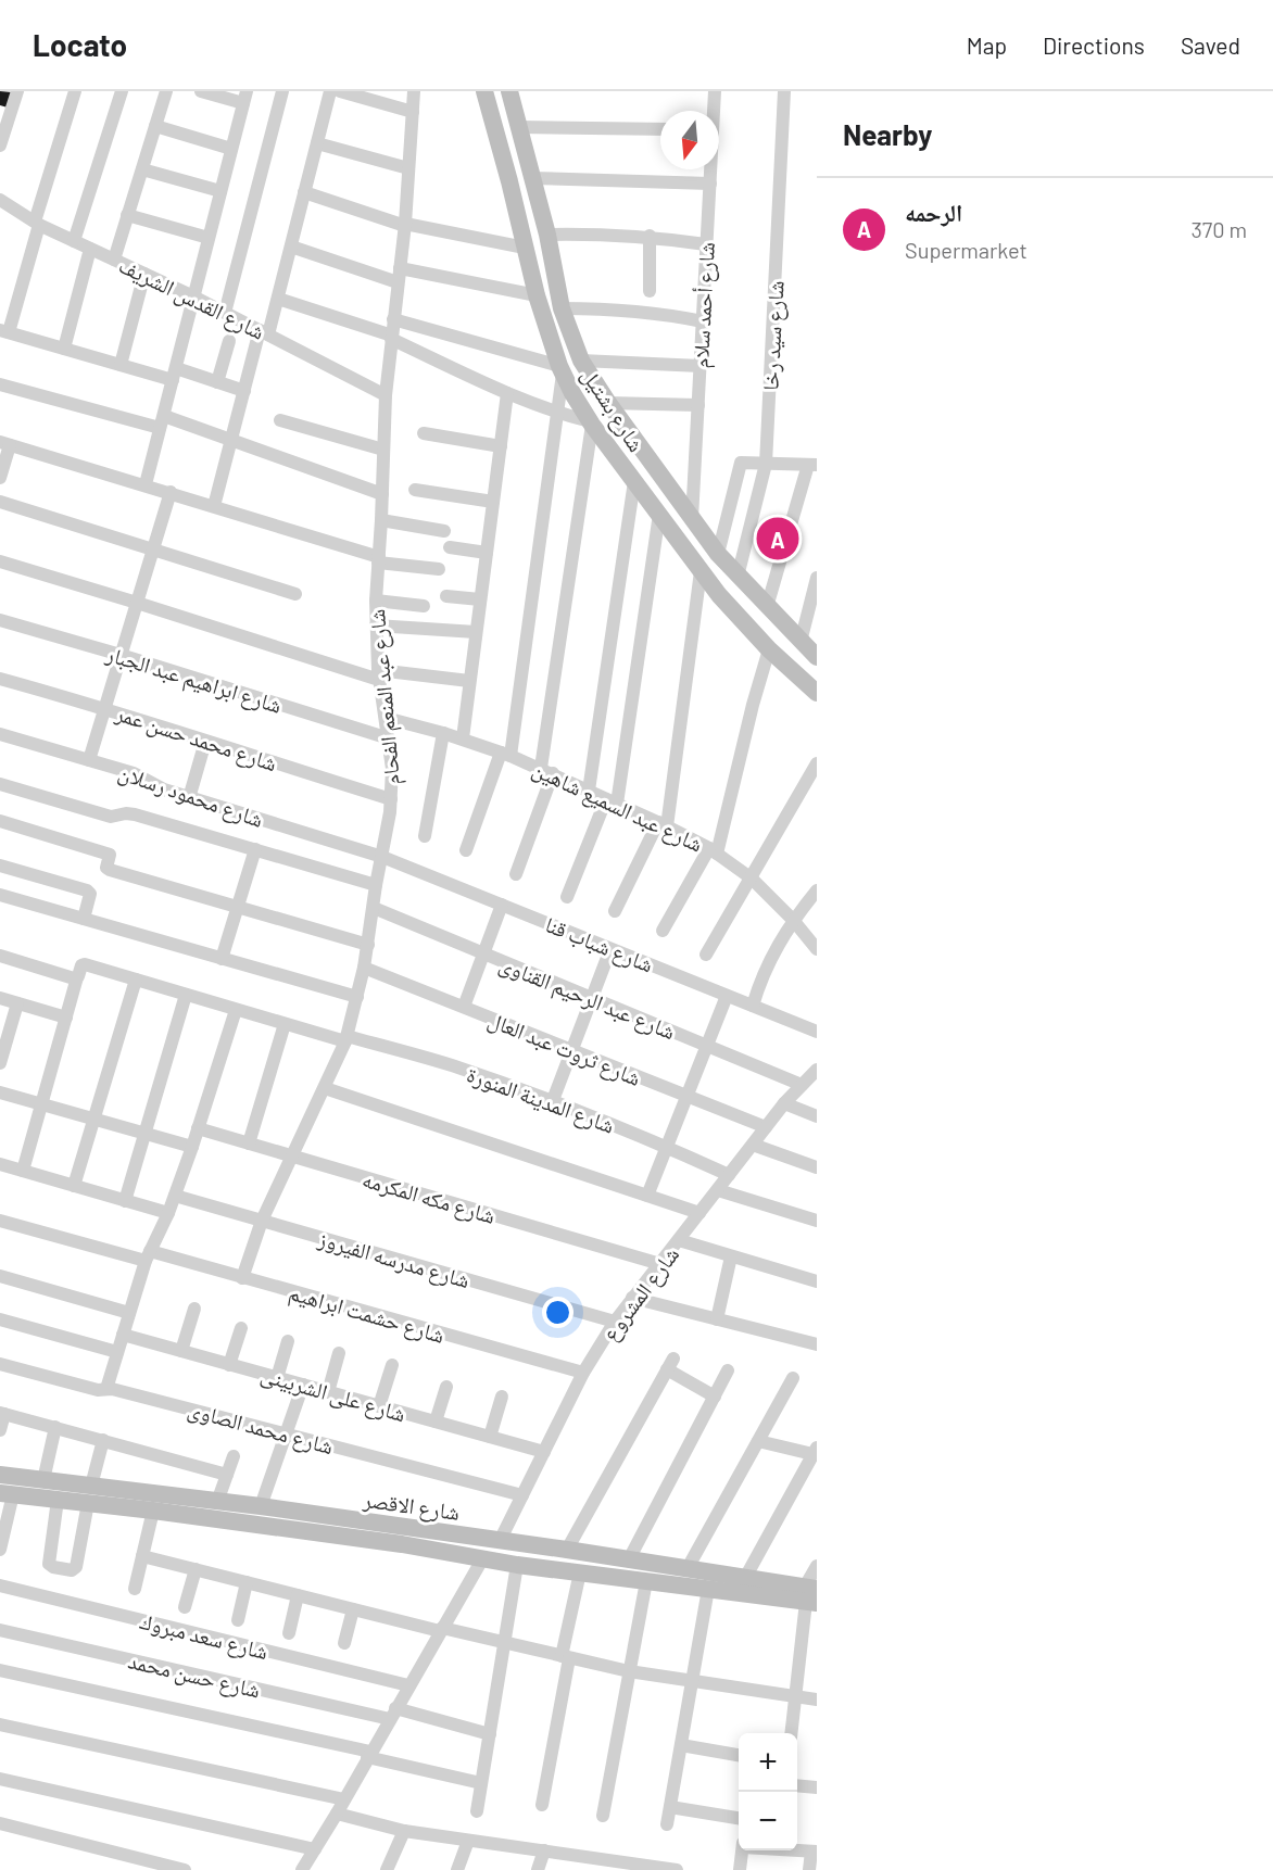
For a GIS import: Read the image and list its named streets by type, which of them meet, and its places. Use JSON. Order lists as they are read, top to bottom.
{
  "streets": {
    "street": [
      "شارع القدس الشريف",
      "شارع أحمد سلام",
      "شارع سيد رخا",
      "شارع بشتيل",
      "شارع ابراهيم عبد الجبار",
      "شارع عبد المنعم الفحام",
      "شارع محمد حسن عمر",
      "شارع محمود رسلان",
      "شارع عبد السميع شاهين",
      "شارع شباب قنا",
      "شارع عبد الرحيم القناوى",
      "شارع ثروت عبد العال",
      "شارع المدينة المنورة",
      "شارع مكه المكرمه",
      "شارع مدرسه الفيروز",
      "شارع المشروع",
      "شارع حشمت ابراهيم",
      "شارع على الشربينى",
      "شارع محمد الصاوى",
      "شارع الاقصر",
      "شارع سعد مبروك",
      "شارع حسن محمد"
    ]
  },
  "crossings": [
    ["شارع القدس الشريف", "شارع عبد المنعم الفحام"],
    ["شارع أحمد سلام", "شارع بشتيل"],
    ["شارع سيد رخا", "شارع بشتيل"],
    ["شارع ابراهيم عبد الجبار", "شارع عبد المنعم الفحام"],
    ["شارع عبد المنعم الفحام", "شارع محمد حسن عمر"],
    ["شارع عبد المنعم الفحام", "شارع محمود رسلان"],
    ["شارع عبد المنعم الفحام", "شارع عبد السميع شاهين"],
    ["شارع عبد المنعم الفحام", "شارع شباب قنا"],
    ["شارع عبد المنعم الفحام", "شارع عبد الرحيم القناوى"],
    ["شارع عبد المنعم الفحام", "شارع ثروت عبد العال"],
    ["شارع عبد المنعم الفحام", "شارع المدينة المنورة"],
    ["شارع عبد المنعم الفحام", "شارع مكه المكرمه"],
    ["شارع عبد المنعم الفحام", "شارع مدرسه الفيروز"],
    ["شارع عبد المنعم الفحام", "شارع حشمت ابراهيم"],
    ["شارع محمود رسلان", "شارع شباب قنا"],
    ["شارع عبد الرحيم القناوى", "شارع المشروع"],
    ["شارع ثروت عبد العال", "شارع المشروع"],
    ["شارع المدينة المنورة", "شارع المشروع"],
    ["شارع مكه المكرمه", "شارع المشروع"],
    ["شارع مدرسه الفيروز", "شارع المشروع"],
    ["شارع المشروع", "شارع حشمت ابراهيم"],
    ["شارع المشروع", "شارع على الشربينى"],
    ["شارع المشروع", "شارع محمد الصاوى"],
    ["شارع المشروع", "شارع الاقصر"]
  ],
  "north": "bottom",
  "page": {
    "header": "Locato",
    "nav": ["Map", "Directions", "Saved"],
    "heading": "Nearby",
    "list": [
      {
        "mark": "A",
        "name": "الرحمه",
        "note": "Supermarket",
        "value": "370 m"
      }
    ],
    "pins": "A",
    "map_buttons": ["+", "−"]
  }
}
